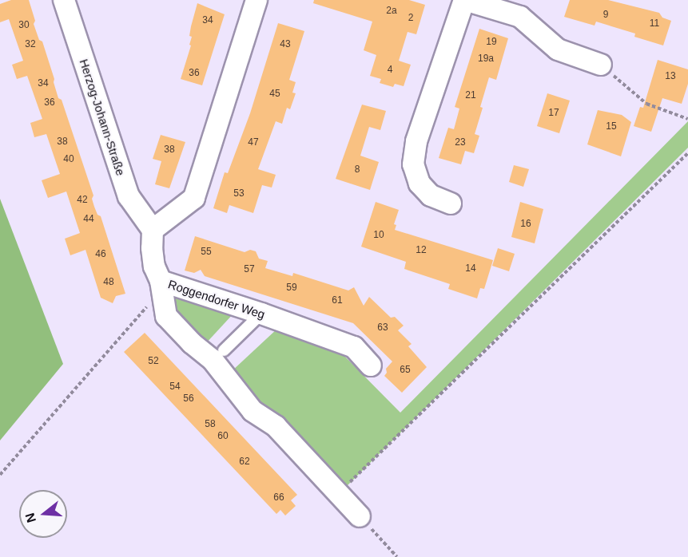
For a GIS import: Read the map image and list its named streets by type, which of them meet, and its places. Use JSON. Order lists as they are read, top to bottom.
{
  "streets": {
    "street": ["Herzog-Johann-Straße", "Roggendorfer Weg"]
  },
  "crossings": [
    ["Herzog-Johann-Straße", "Roggendorfer Weg"]
  ],
  "house_numbers": [
    "2a",
    "9",
    "2",
    "34",
    "11",
    "30",
    "19",
    "32",
    "43",
    "19a",
    "4",
    "36",
    "13",
    "34",
    "45",
    "21",
    "36",
    "17",
    "15",
    "38",
    "47",
    "23",
    "38",
    "40",
    "8",
    "53",
    "42",
    "44",
    "16",
    "10",
    "12",
    "55",
    "46",
    "14",
    "57",
    "48",
    "59",
    "61",
    "63",
    "52",
    "65",
    "54",
    "56",
    "58",
    "60",
    "62",
    "66"
  ],
  "north": "left"
}
